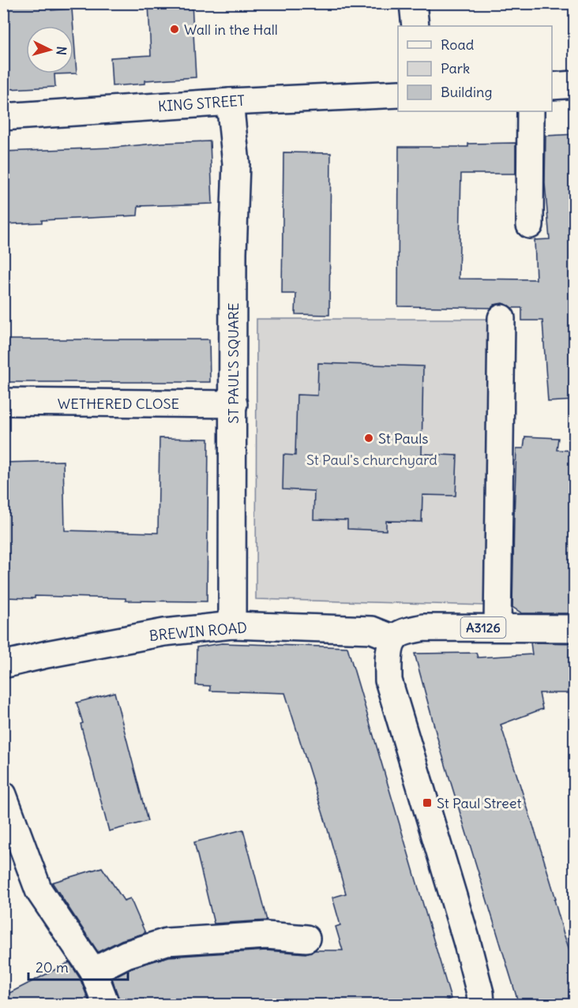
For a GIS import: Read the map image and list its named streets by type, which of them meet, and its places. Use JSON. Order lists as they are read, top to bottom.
{
  "streets": {
    "street": [
      "KING STREET",
      "ST PAUL'S SQUARE",
      "WETHERED CLOSE",
      "A3126",
      "BREWIN ROAD"
    ]
  },
  "crossings": [
    ["KING STREET", "ST PAUL'S SQUARE"],
    ["ST PAUL'S SQUARE", "WETHERED CLOSE"],
    ["ST PAUL'S SQUARE", "BREWIN ROAD"],
    ["A3126", "BREWIN ROAD"]
  ],
  "parks": ["St Paul's churchyard"],
  "places": {
    "other": ["Wall in the Hall", "St Pauls"],
    "transit": ["St Paul Street"]
  },
  "legend": ["Road", "Park", "Building"],
  "scale_bar": "20 m",
  "north": "right"
}
